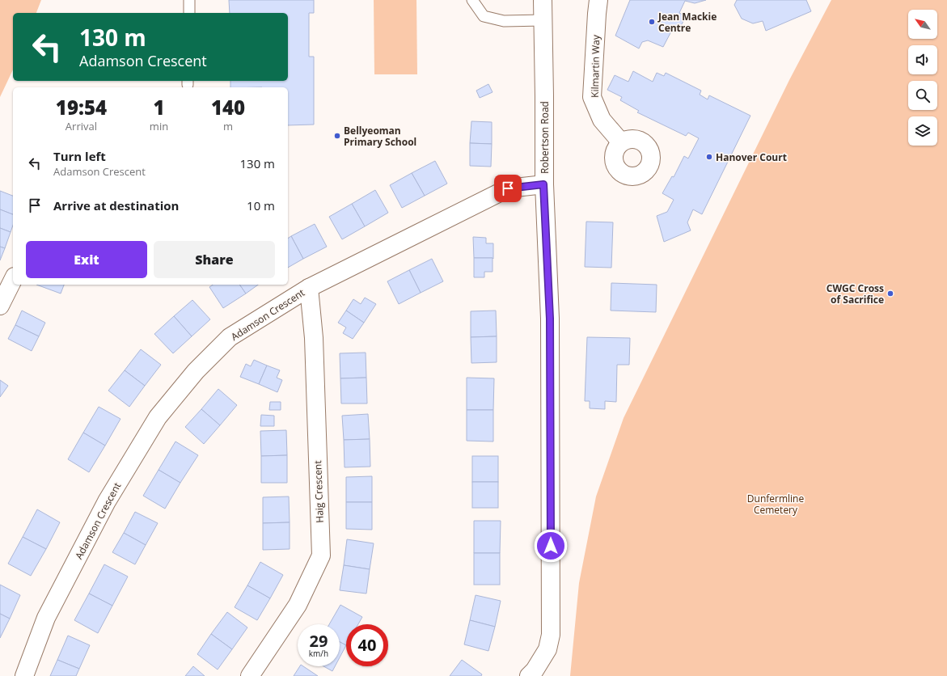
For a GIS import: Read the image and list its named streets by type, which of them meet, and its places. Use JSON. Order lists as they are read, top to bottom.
{
  "streets": {
    "street": [
      "Kilmartin Way",
      "Robertson Road",
      "Adamson Crescent",
      "Haig Crescent"
    ]
  },
  "crossings": [
    ["Robertson Road", "Adamson Crescent"],
    ["Adamson Crescent", "Haig Crescent"]
  ],
  "parks": ["Dunfermline Cemetery"],
  "places": [
    "Jean Mackie Centre",
    "Bellyeoman Primary School",
    "Hanover Court",
    "CWGC Cross of Sacrifice"
  ],
  "north": "top left",
  "page": {
    "turn": ["130 m", "Adamson Crescent"],
    "eta": [
      "19:54",
      "Arrival",
      "1",
      "min",
      "140",
      "m"
    ],
    "list": [
      {
        "name": "Turn left",
        "note": "Adamson Crescent",
        "value": "130 m"
      },
      {
        "name": "Arrive at destination",
        "value": "10 m"
      }
    ],
    "buttons": ["Exit", "Share"],
    "speed": "29 km/h",
    "limit": "40"
  }
}
